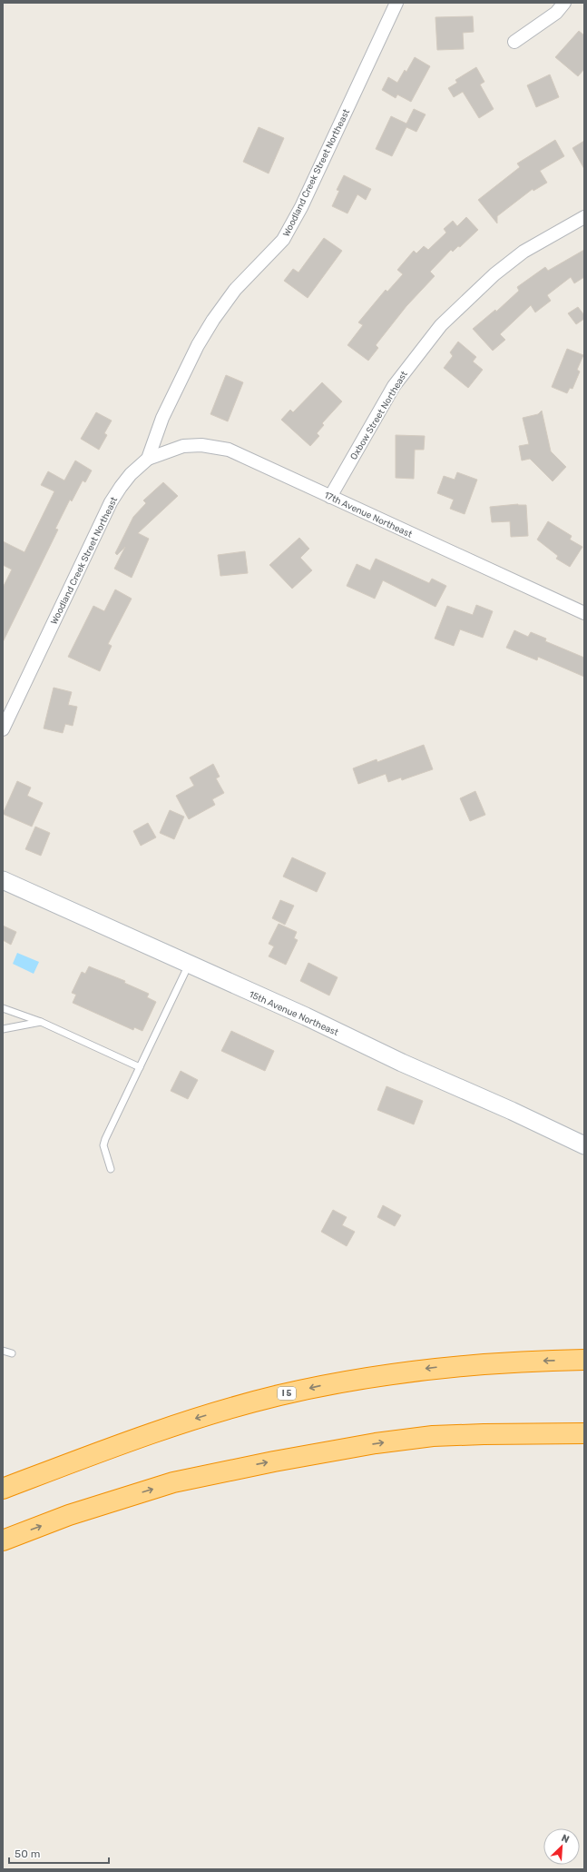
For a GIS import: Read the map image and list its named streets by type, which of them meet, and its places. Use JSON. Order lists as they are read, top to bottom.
{
  "streets": {
    "highway": ["I 5"],
    "street": [
      "Woodland Creek Street Northeast",
      "Oxbow Street Northeast",
      "17th Avenue Northeast",
      "15th Avenue Northeast"
    ]
  },
  "crossings": [
    ["Woodland Creek Street Northeast", "17th Avenue Northeast"],
    ["Oxbow Street Northeast", "17th Avenue Northeast"]
  ],
  "scale_bar": "50 m",
  "north": "top right"
}
